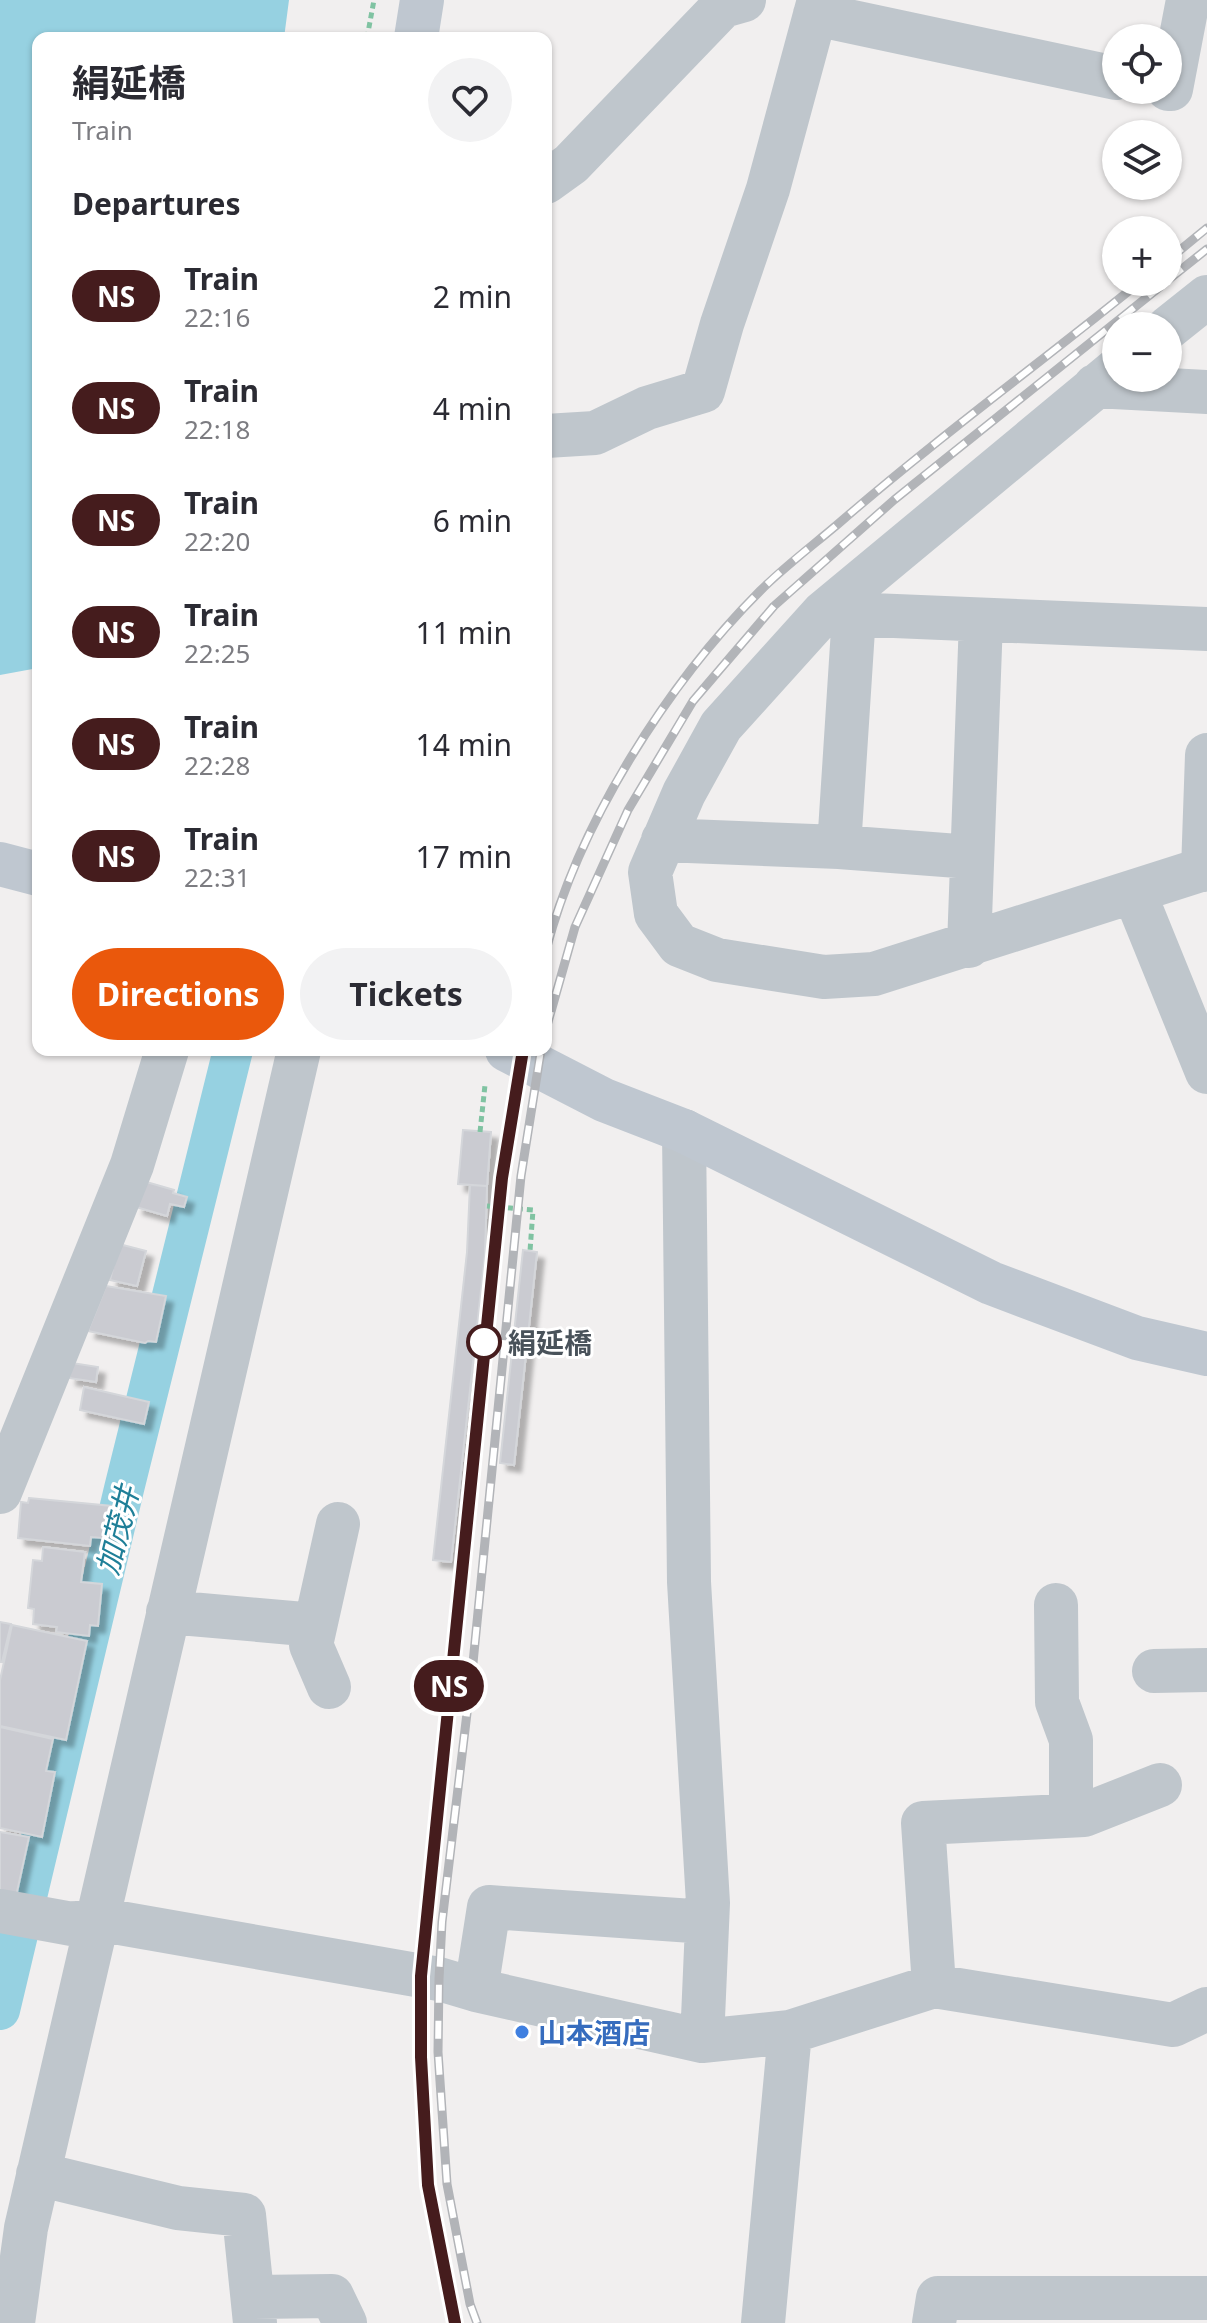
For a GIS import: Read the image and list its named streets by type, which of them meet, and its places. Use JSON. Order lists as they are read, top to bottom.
{
  "water": ["加茂井"],
  "places": ["絹延橋", "山本酒店"],
  "page": {
    "on_map": "NS",
    "map_buttons": ["+", "−"],
    "heading": [
      ["絹延橋", "Train"],
      "Departures"
    ],
    "list": [
      {
        "mark": "NS",
        "name": "Train",
        "note": "22:16",
        "value": "2 min"
      },
      {
        "mark": "NS",
        "name": "Train",
        "note": "22:18",
        "value": "4 min"
      },
      {
        "mark": "NS",
        "name": "Train",
        "note": "22:20",
        "value": "6 min"
      },
      {
        "mark": "NS",
        "name": "Train",
        "note": "22:25",
        "value": "11 min"
      },
      {
        "mark": "NS",
        "name": "Train",
        "note": "22:28",
        "value": "14 min"
      },
      {
        "mark": "NS",
        "name": "Train",
        "note": "22:31",
        "value": "17 min"
      }
    ],
    "buttons": ["Directions", "Tickets"]
  }
}
